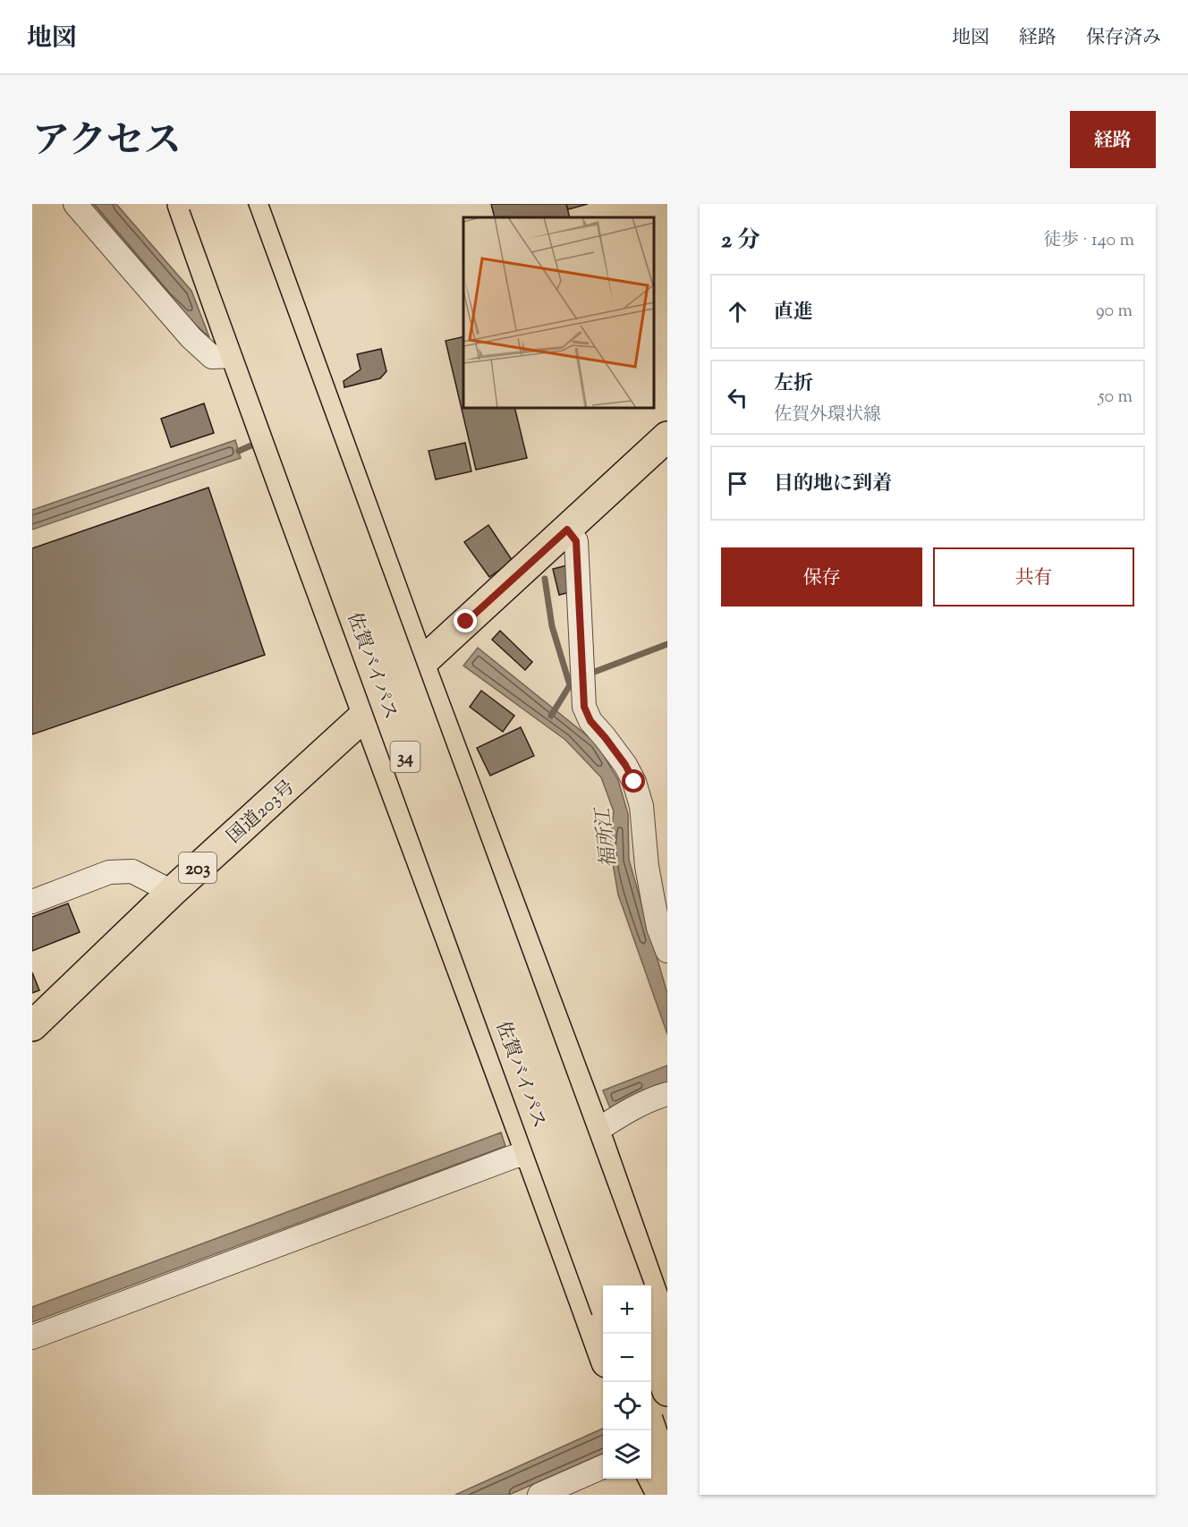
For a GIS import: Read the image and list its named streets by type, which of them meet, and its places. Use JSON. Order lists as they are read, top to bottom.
{
  "streets": {
    "main road": [
      "佐賀バイパス",
      "34",
      "国道203号",
      "203"
    ]
  },
  "water": ["福所江"],
  "page": {
    "header": "地図",
    "nav": ["地図", "経路", "保存済み"],
    "title": "アクセス",
    "buttons": [
      "経路",
      ["保存", "共有"]
    ],
    "heading": ["2 分", "徒歩 · 140 m"],
    "list": [
      ["直進", "90 m"],
      ["左折", "佐賀外環状線", "50 m"],
      "目的地に到着"
    ],
    "map_buttons": ["+", "−"]
  }
}
